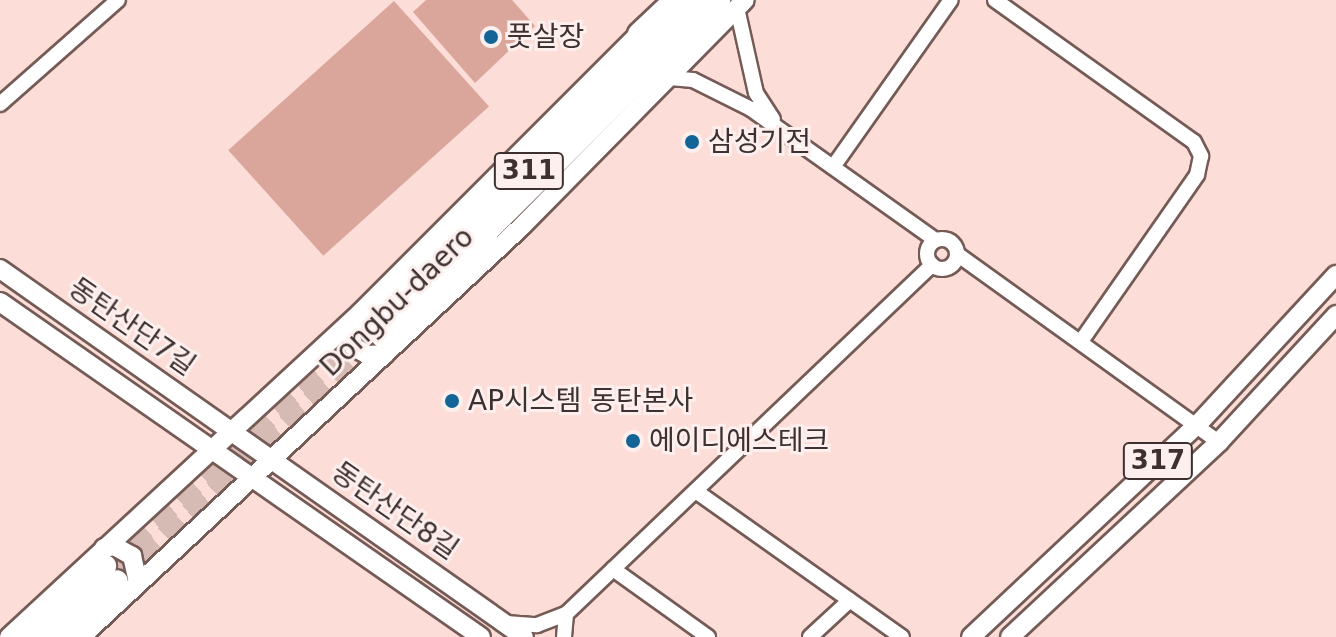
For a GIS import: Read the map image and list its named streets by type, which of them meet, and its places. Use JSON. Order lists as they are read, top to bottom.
{
  "streets": {
    "highway": ["311", "Dongbu-daero"],
    "main road": ["동탄산단7길", "317", "동탄산단8길"]
  },
  "crossings": [
    ["Dongbu-daero", "동탄산단7길"],
    ["Dongbu-daero", "동탄산단8길"],
    ["동탄산단7길", "동탄산단8길"]
  ],
  "places": [
    "풋살장",
    "삼성기전",
    "AP시스템 동탄본사",
    "에이디에스테크"
  ]
}
